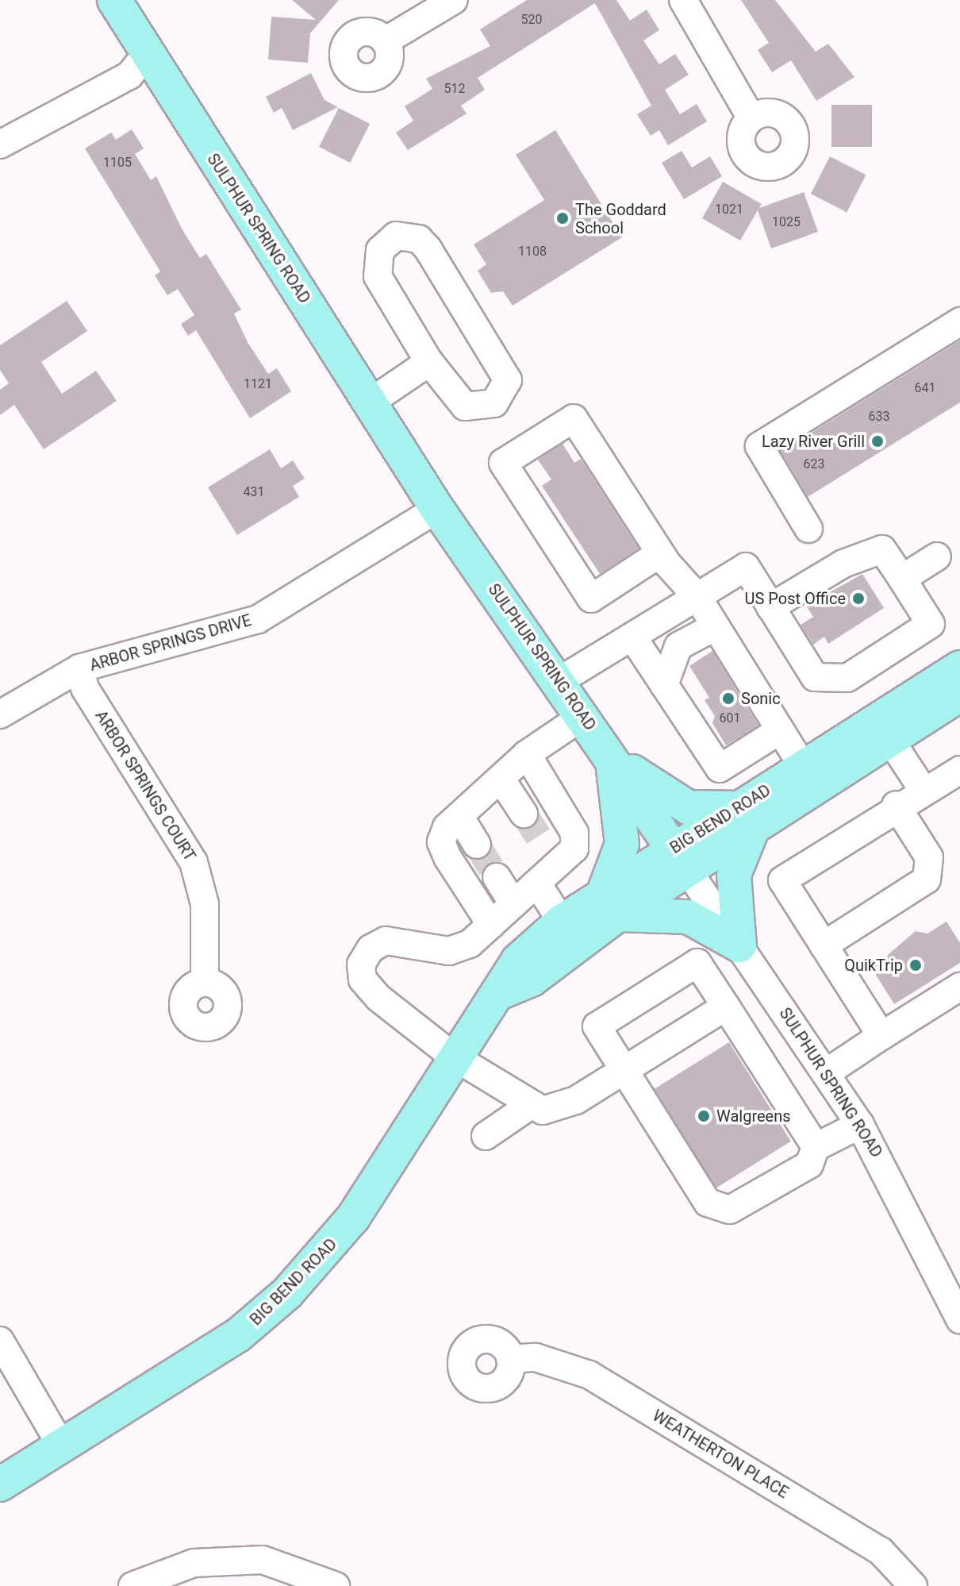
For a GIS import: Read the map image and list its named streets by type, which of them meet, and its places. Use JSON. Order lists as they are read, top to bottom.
{
  "streets": {
    "main road": ["SULPHUR SPRING ROAD", "BIG BEND ROAD"],
    "street": ["ARBOR SPRINGS DRIVE", "ARBOR SPRINGS COURT", "WEATHERTON PLACE"]
  },
  "crossings": [
    ["SULPHUR SPRING ROAD", "ARBOR SPRINGS DRIVE"],
    ["SULPHUR SPRING ROAD", "BIG BEND ROAD"],
    ["ARBOR SPRINGS DRIVE", "ARBOR SPRINGS COURT"]
  ],
  "places": [
    "The Goddard School",
    "Lazy River Grill",
    "US Post Office",
    "Sonic",
    "QuikTrip",
    "Walgreens"
  ],
  "house_numbers": [
    "520",
    "512",
    "1105",
    "1021",
    "1025",
    "1108",
    "1121",
    "641",
    "633",
    "623",
    "431",
    "601"
  ]
}
